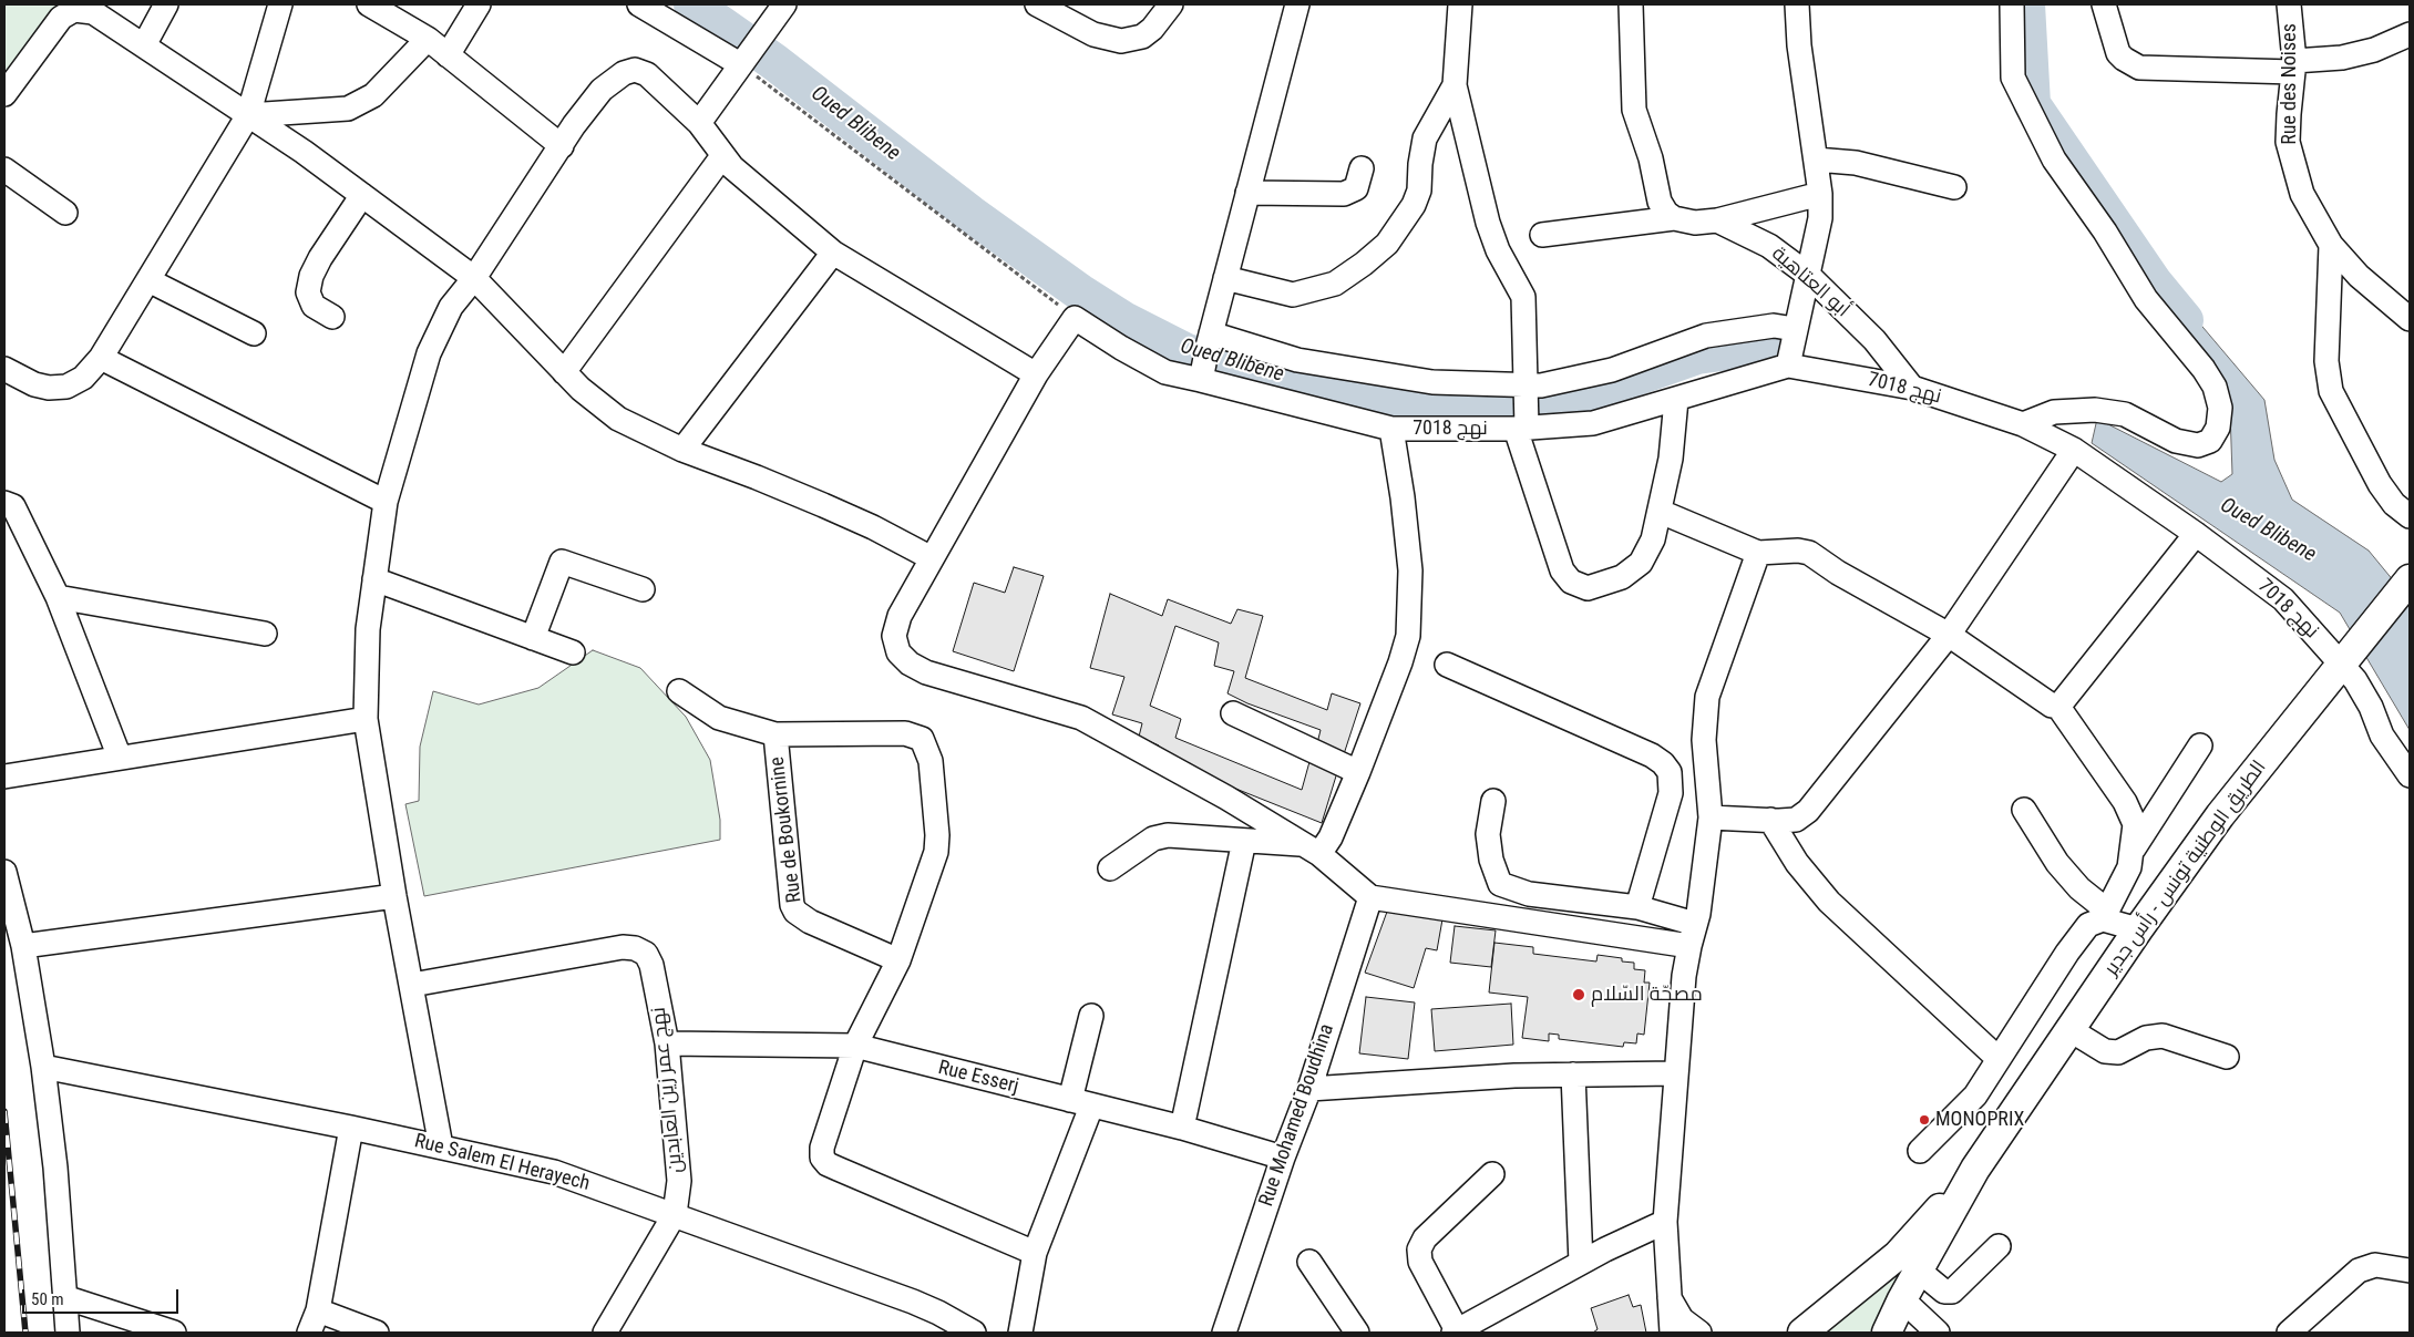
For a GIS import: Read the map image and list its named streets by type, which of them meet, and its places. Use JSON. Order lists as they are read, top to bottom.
{
  "streets": {
    "main road": ["الطريق الوطنية تونس - رأس جدير"],
    "street": [
      "Rue des Noises",
      "أبو العتاهية",
      "نهج 7018",
      "Rue de Boukornine",
      "Rue Esserj",
      "نهج عمر زين العابدين",
      "Rue Mohamed Boudhina",
      "Rue Salem El Herayech"
    ]
  },
  "crossings": [
    ["أبو العتاهية", "نهج 7018"],
    ["نهج 7018", "الطريق الوطنية تونس - رأس جدير"],
    ["Rue Esserj", "نهج عمر زين العابدين"],
    ["Rue Esserj", "Rue Mohamed Boudhina"],
    ["نهج عمر زين العابدين", "Rue Salem El Herayech"]
  ],
  "water": ["Oued Blibene"],
  "places": ["مصحّة السّلام", "MONOPRIX"],
  "scale_bar": "50 m"
}
